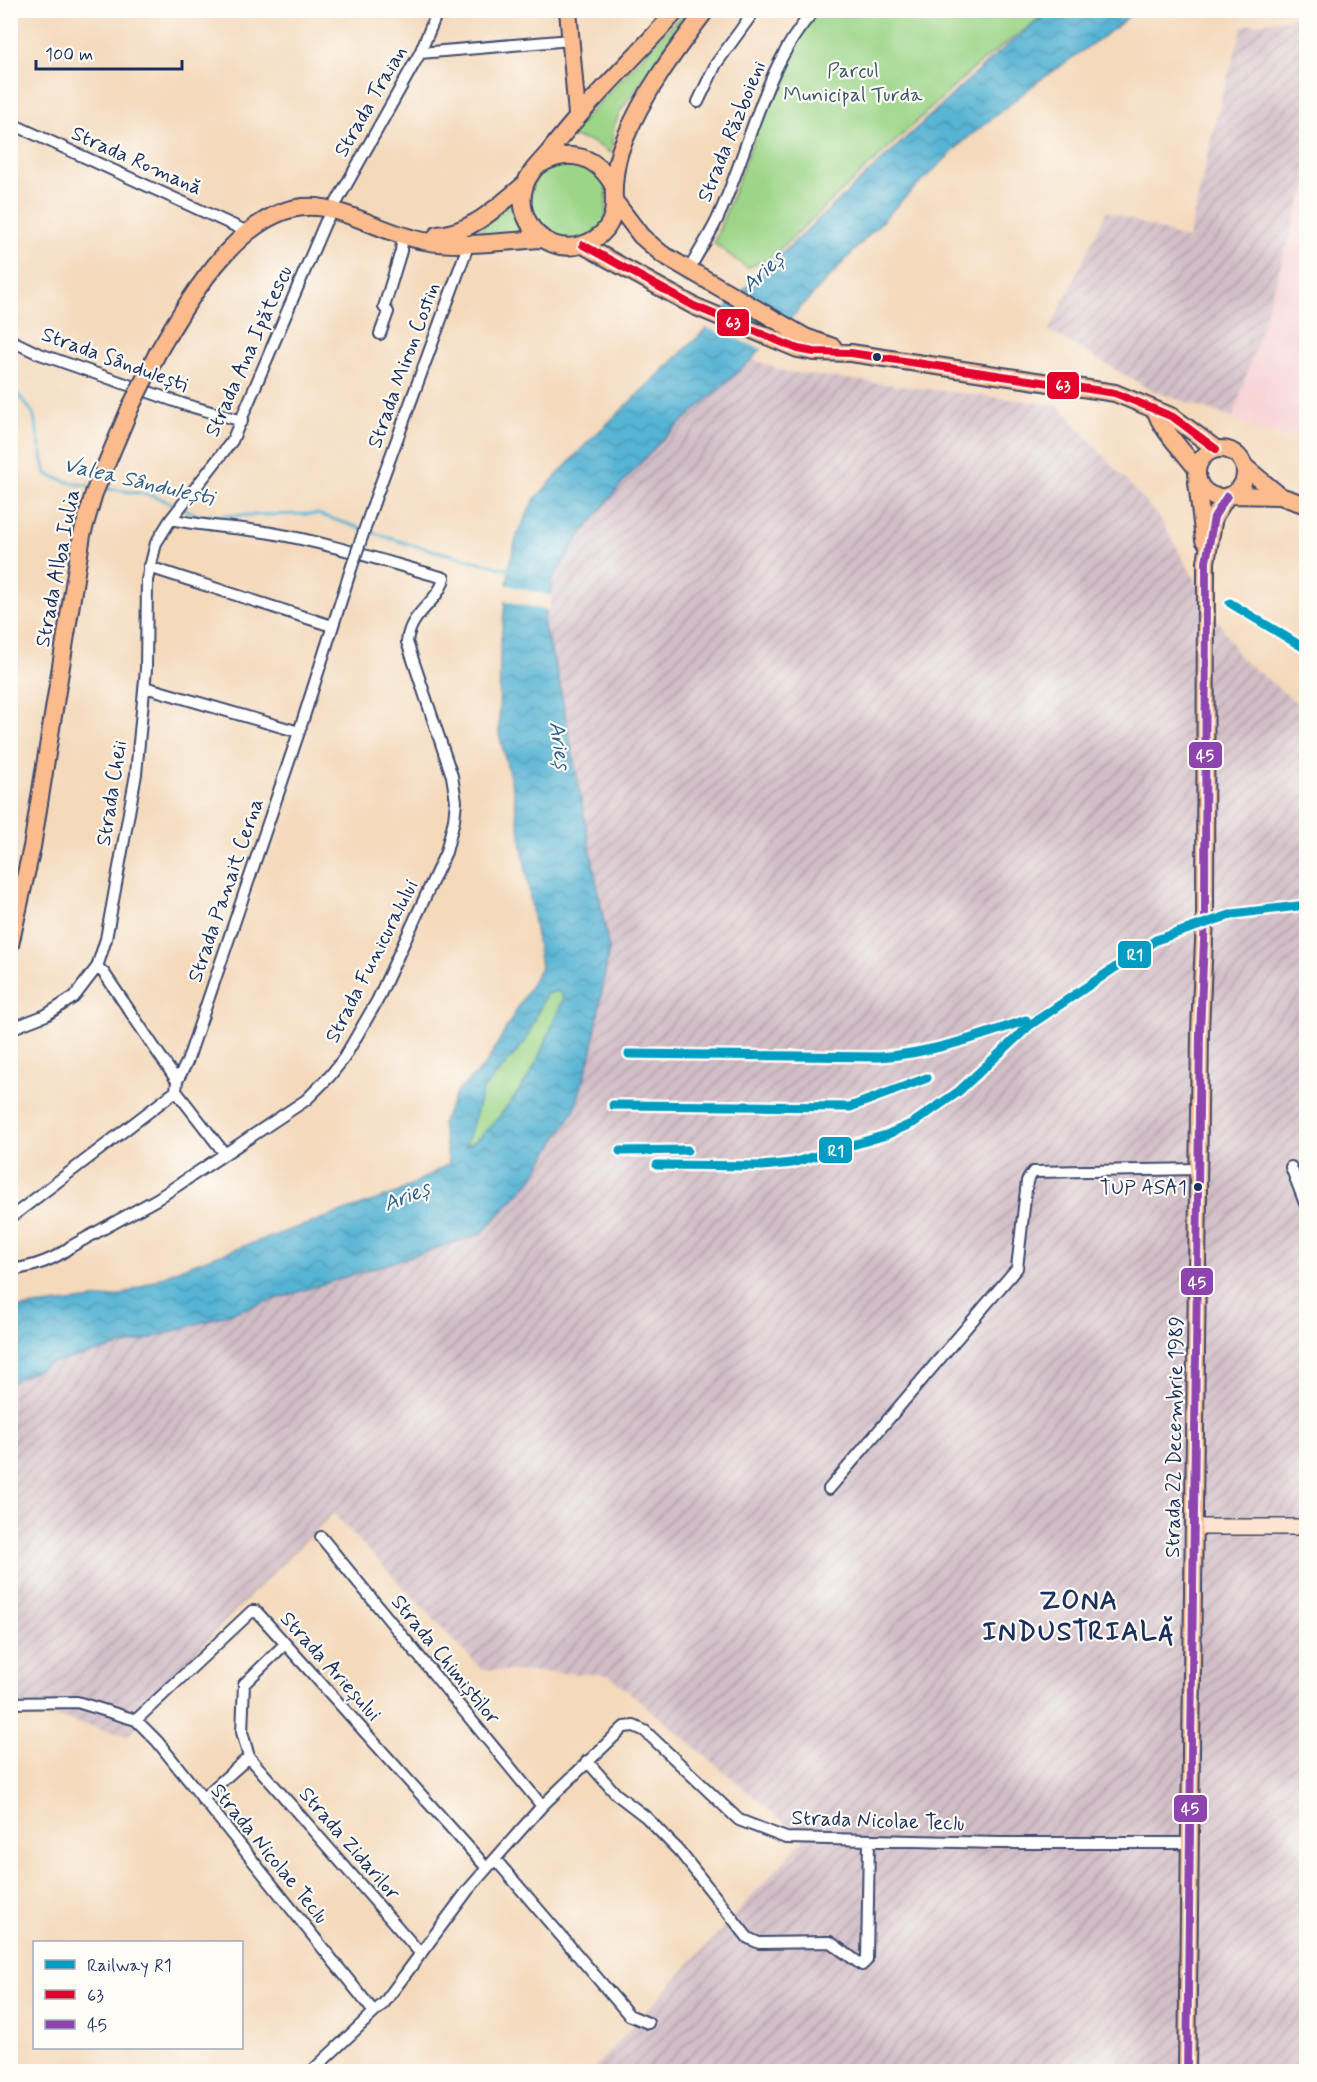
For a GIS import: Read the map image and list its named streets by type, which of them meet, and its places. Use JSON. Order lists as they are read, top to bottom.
{
  "streets": {
    "main road": ["Strada Alba Iulia", "Strada 22 Decembrie 1989"],
    "street": [
      "Strada Traian",
      "Strada Războieni",
      "Strada Romană",
      "Strada Ana Ipătescu",
      "Strada Sândulești",
      "Strada Miron Costin",
      "Strada Cheii",
      "Strada Panait Cerna",
      "Strada Funicuralului",
      "Strada Chimiștilor",
      "Strada Arieșului",
      "Strada Nicolae Teclu",
      "Strada Zidarilor"
    ]
  },
  "crossings": [
    ["Strada Traian", "Strada Ana Ipătescu"],
    ["Strada Traian", "Strada Alba Iulia"],
    ["Strada Romană", "Strada Alba Iulia"],
    ["Strada Ana Ipătescu", "Strada Sândulești"],
    ["Strada Ana Ipătescu", "Strada Alba Iulia"],
    ["Strada Ana Ipătescu", "Strada Cheii"],
    ["Strada Miron Costin", "Strada Panait Cerna"],
    ["Strada Cheii", "Strada Funicuralului"],
    ["Strada 22 Decembrie 1989", "Strada Nicolae Teclu"],
    ["Strada Chimiștilor", "Strada Nicolae Teclu"],
    ["Strada Arieșului", "Strada Nicolae Teclu"],
    ["Strada Arieșului", "Strada Zidarilor"],
    ["Strada Nicolae Teclu", "Strada Zidarilor"]
  ],
  "districts": ["ZONA INDUSTRIALĂ"],
  "water": ["Arieș", "Valea Sândulești"],
  "parks": ["Parcul Municipal Turda"],
  "places": ["TUP ASA1"],
  "lines": ["transit line 63", "transit line 45", "rail line R1"],
  "legend": ["Railway R1", "63", "45"],
  "scale_bar": "100 m"
}
